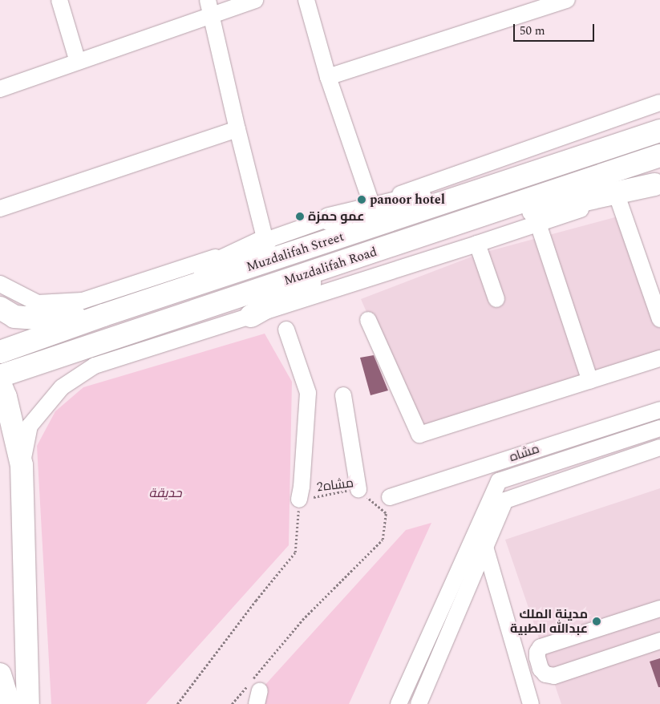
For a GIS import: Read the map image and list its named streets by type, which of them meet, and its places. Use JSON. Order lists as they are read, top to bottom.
{
  "streets": {
    "highway": ["Muzdalifah Street", "Muzdalifah Road"],
    "street": ["مشاه"],
    "path": ["مشاه2"]
  },
  "parks": ["حديقة"],
  "places": ["panoor hotel", "عمو حمزة", "مدينة الملك عبدالله الطبية"],
  "scale_bar": "50 m"
}
